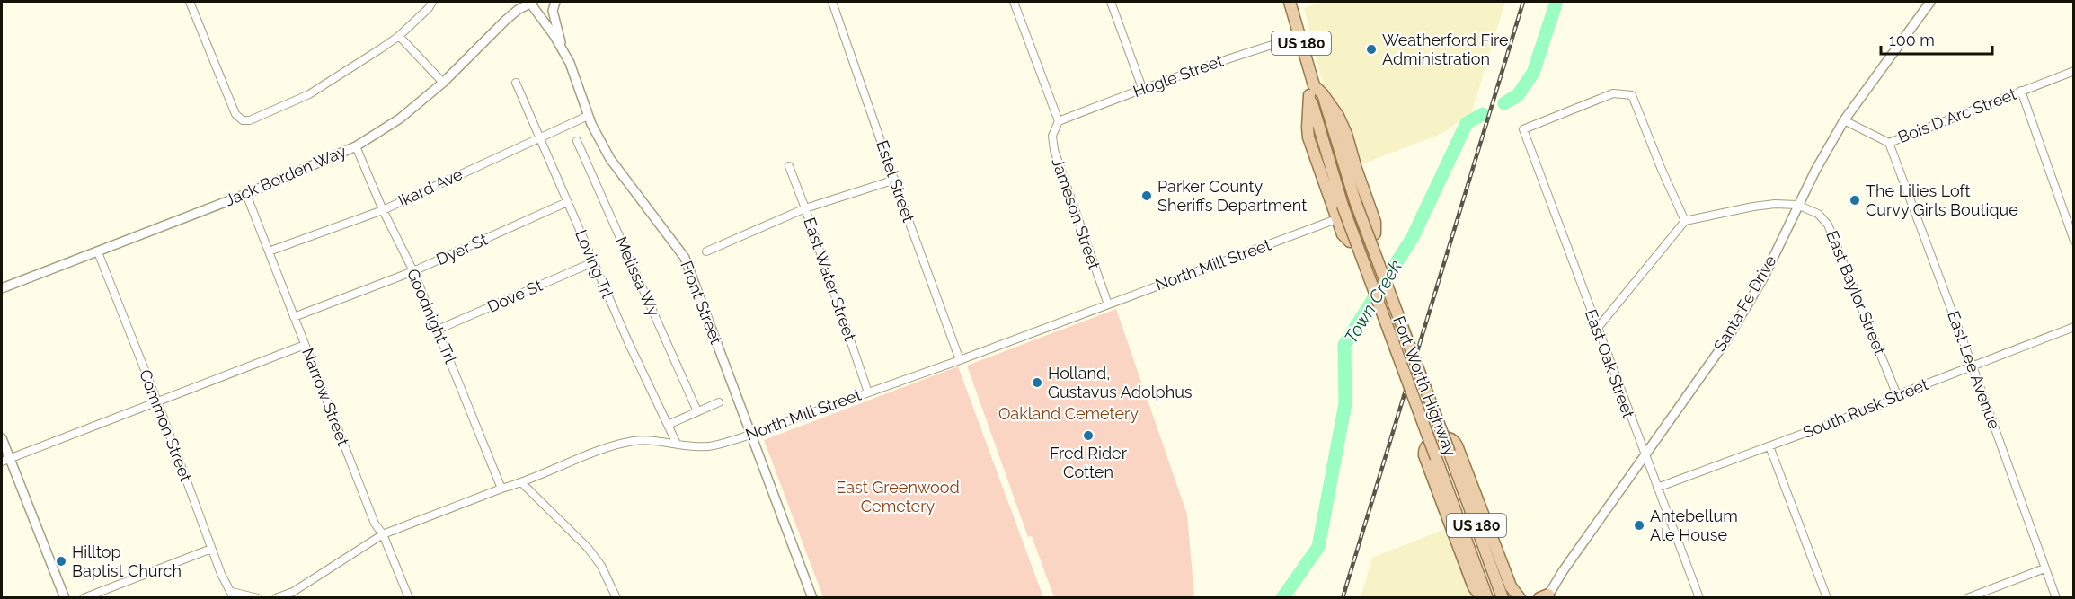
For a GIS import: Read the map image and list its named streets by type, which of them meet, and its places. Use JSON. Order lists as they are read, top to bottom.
{
  "streets": {
    "main road": ["US 180", "Fort Worth Highway"],
    "street": [
      "Hogle Street",
      "Bois D Arc Street",
      "Jack Borden Way",
      "Estel Street",
      "Ikard Ave",
      "Jameson Street",
      "Dyer St",
      "Loving Trl",
      "North Mill Street",
      "Melissa Wy",
      "East Water Street",
      "East Baylor Street",
      "Dove St",
      "Front Street",
      "Santa Fe Drive",
      "Goodnight Trl",
      "East Oak Street",
      "East Lee Avenue",
      "Narrow Street",
      "South Rusk Street",
      "Common Street"
    ]
  },
  "crossings": [
    ["Hogle Street", "Jameson Street"],
    ["Hogle Street", "Fort Worth Highway"],
    ["Bois D Arc Street", "Santa Fe Drive"],
    ["Bois D Arc Street", "East Lee Avenue"],
    ["Jack Borden Way", "Front Street"],
    ["Jack Borden Way", "Goodnight Trl"],
    ["Jack Borden Way", "Narrow Street"],
    ["Jack Borden Way", "Common Street"],
    ["Estel Street", "North Mill Street"],
    ["Ikard Ave", "Loving Trl"],
    ["Ikard Ave", "Front Street"],
    ["Ikard Ave", "Goodnight Trl"],
    ["Ikard Ave", "Narrow Street"],
    ["Jameson Street", "North Mill Street"],
    ["Dyer St", "Loving Trl"],
    ["Dyer St", "Goodnight Trl"],
    ["Dyer St", "Narrow Street"],
    ["Loving Trl", "North Mill Street"],
    ["Loving Trl", "Dove St"],
    ["North Mill Street", "East Water Street"],
    ["North Mill Street", "Front Street"],
    ["North Mill Street", "Goodnight Trl"],
    ["North Mill Street", "Narrow Street"],
    ["East Baylor Street", "Santa Fe Drive"],
    ["East Baylor Street", "South Rusk Street"],
    ["Dove St", "Goodnight Trl"],
    ["Santa Fe Drive", "East Oak Street"],
    ["East Oak Street", "South Rusk Street"],
    ["East Lee Avenue", "South Rusk Street"]
  ],
  "water": ["Town Creek"],
  "parks": ["Oakland Cemetery", "East Greenwood Cemetery"],
  "places": [
    "Weatherford Fire Administration",
    "Parker County Sheriffs Department",
    "The Lilies Loft Curvy Girls Boutique",
    "Holland, Gustavus Adolphus",
    "Fred Rider Cotten",
    "Antebellum Ale House",
    "Hilltop Baptist Church"
  ],
  "scale_bar": "100 m"
}
